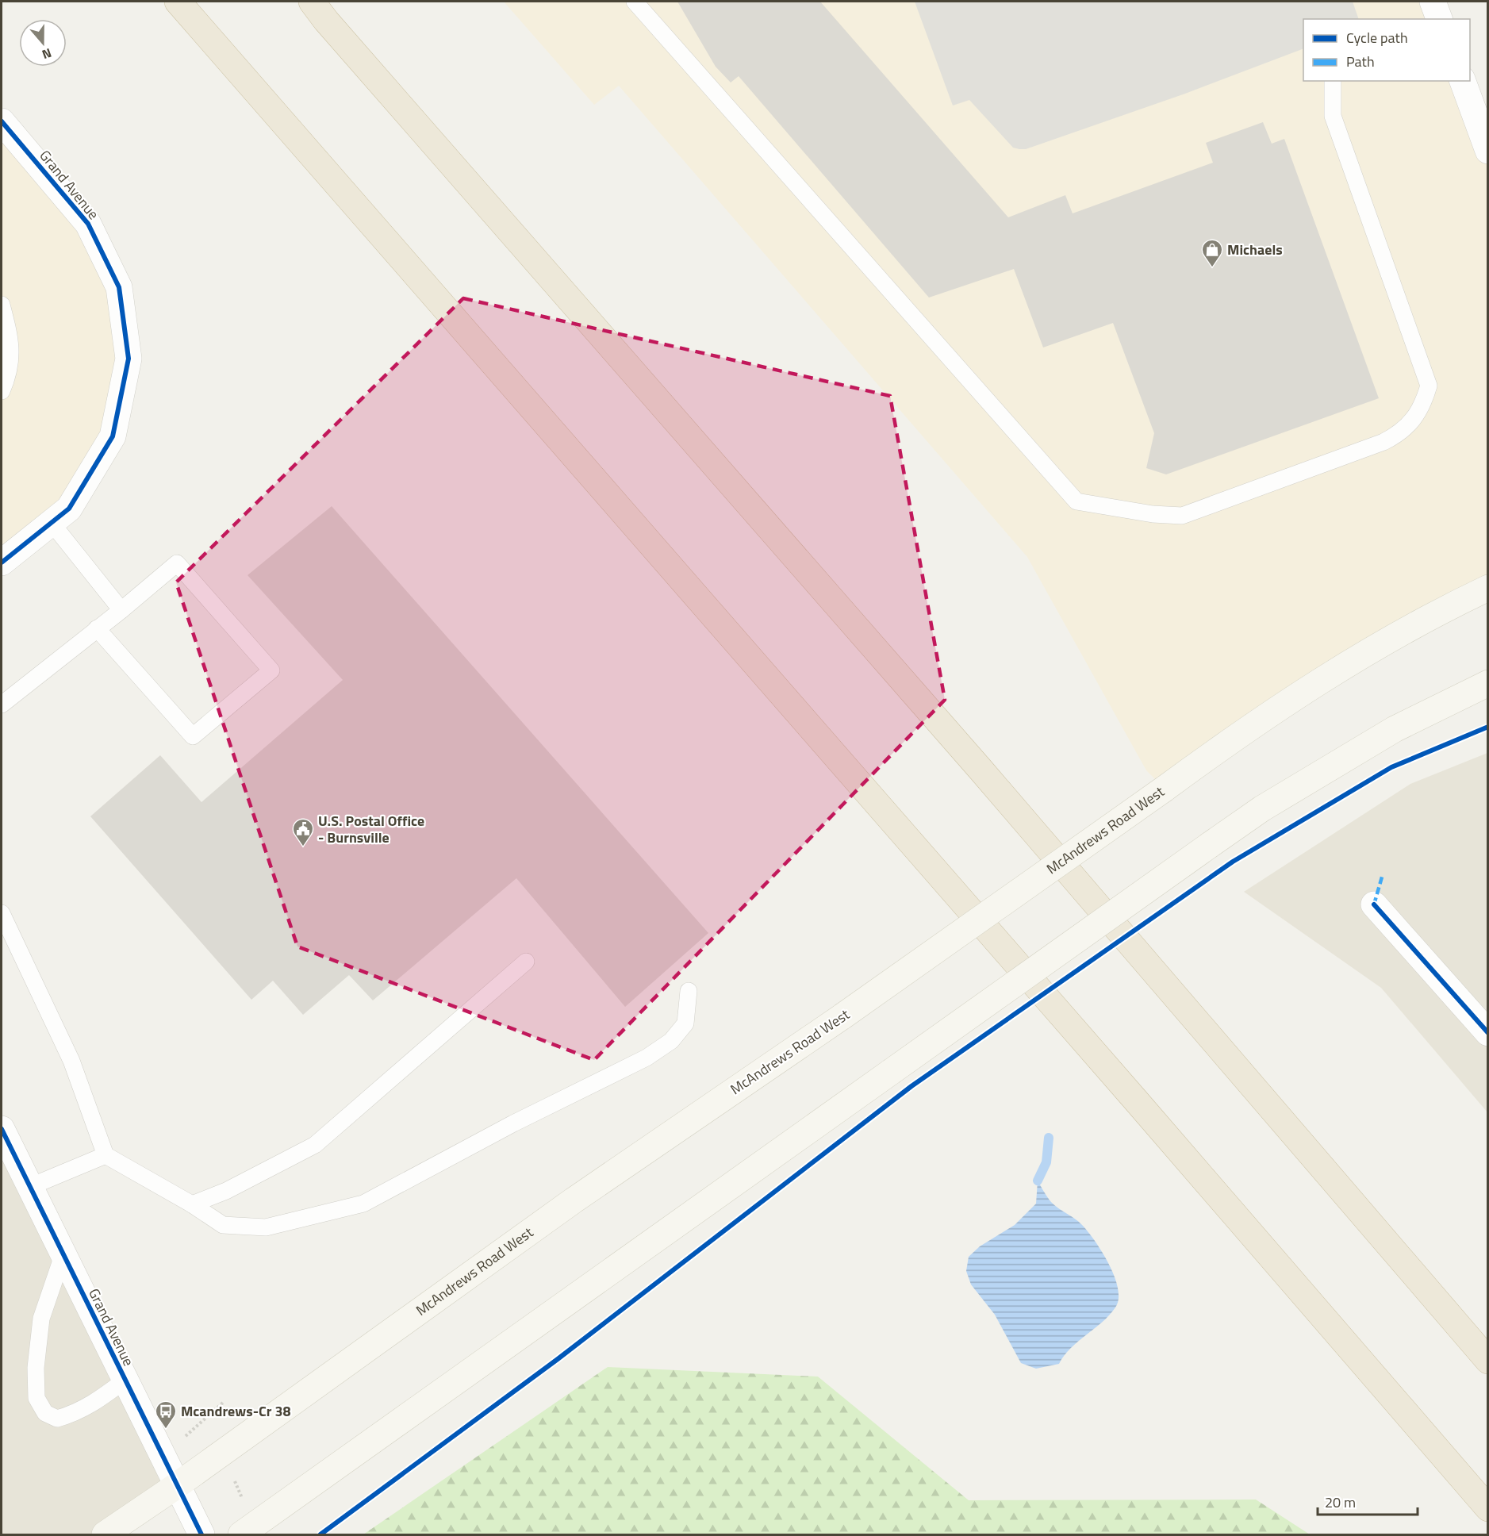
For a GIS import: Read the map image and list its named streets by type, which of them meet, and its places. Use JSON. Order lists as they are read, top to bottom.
{
  "streets": {
    "main road": ["McAndrews Road West"],
    "street": ["Grand Avenue"]
  },
  "crossings": [
    ["Grand Avenue", "McAndrews Road West"]
  ],
  "places": {
    "shop": ["Michaels"],
    "public building": ["U.S. Postal Office - Burnsville"],
    "bus stop": ["Mcandrews-Cr 38"]
  },
  "legend": ["Cycle path", "Path"],
  "scale_bar": "20 m",
  "north": "bottom"
}
